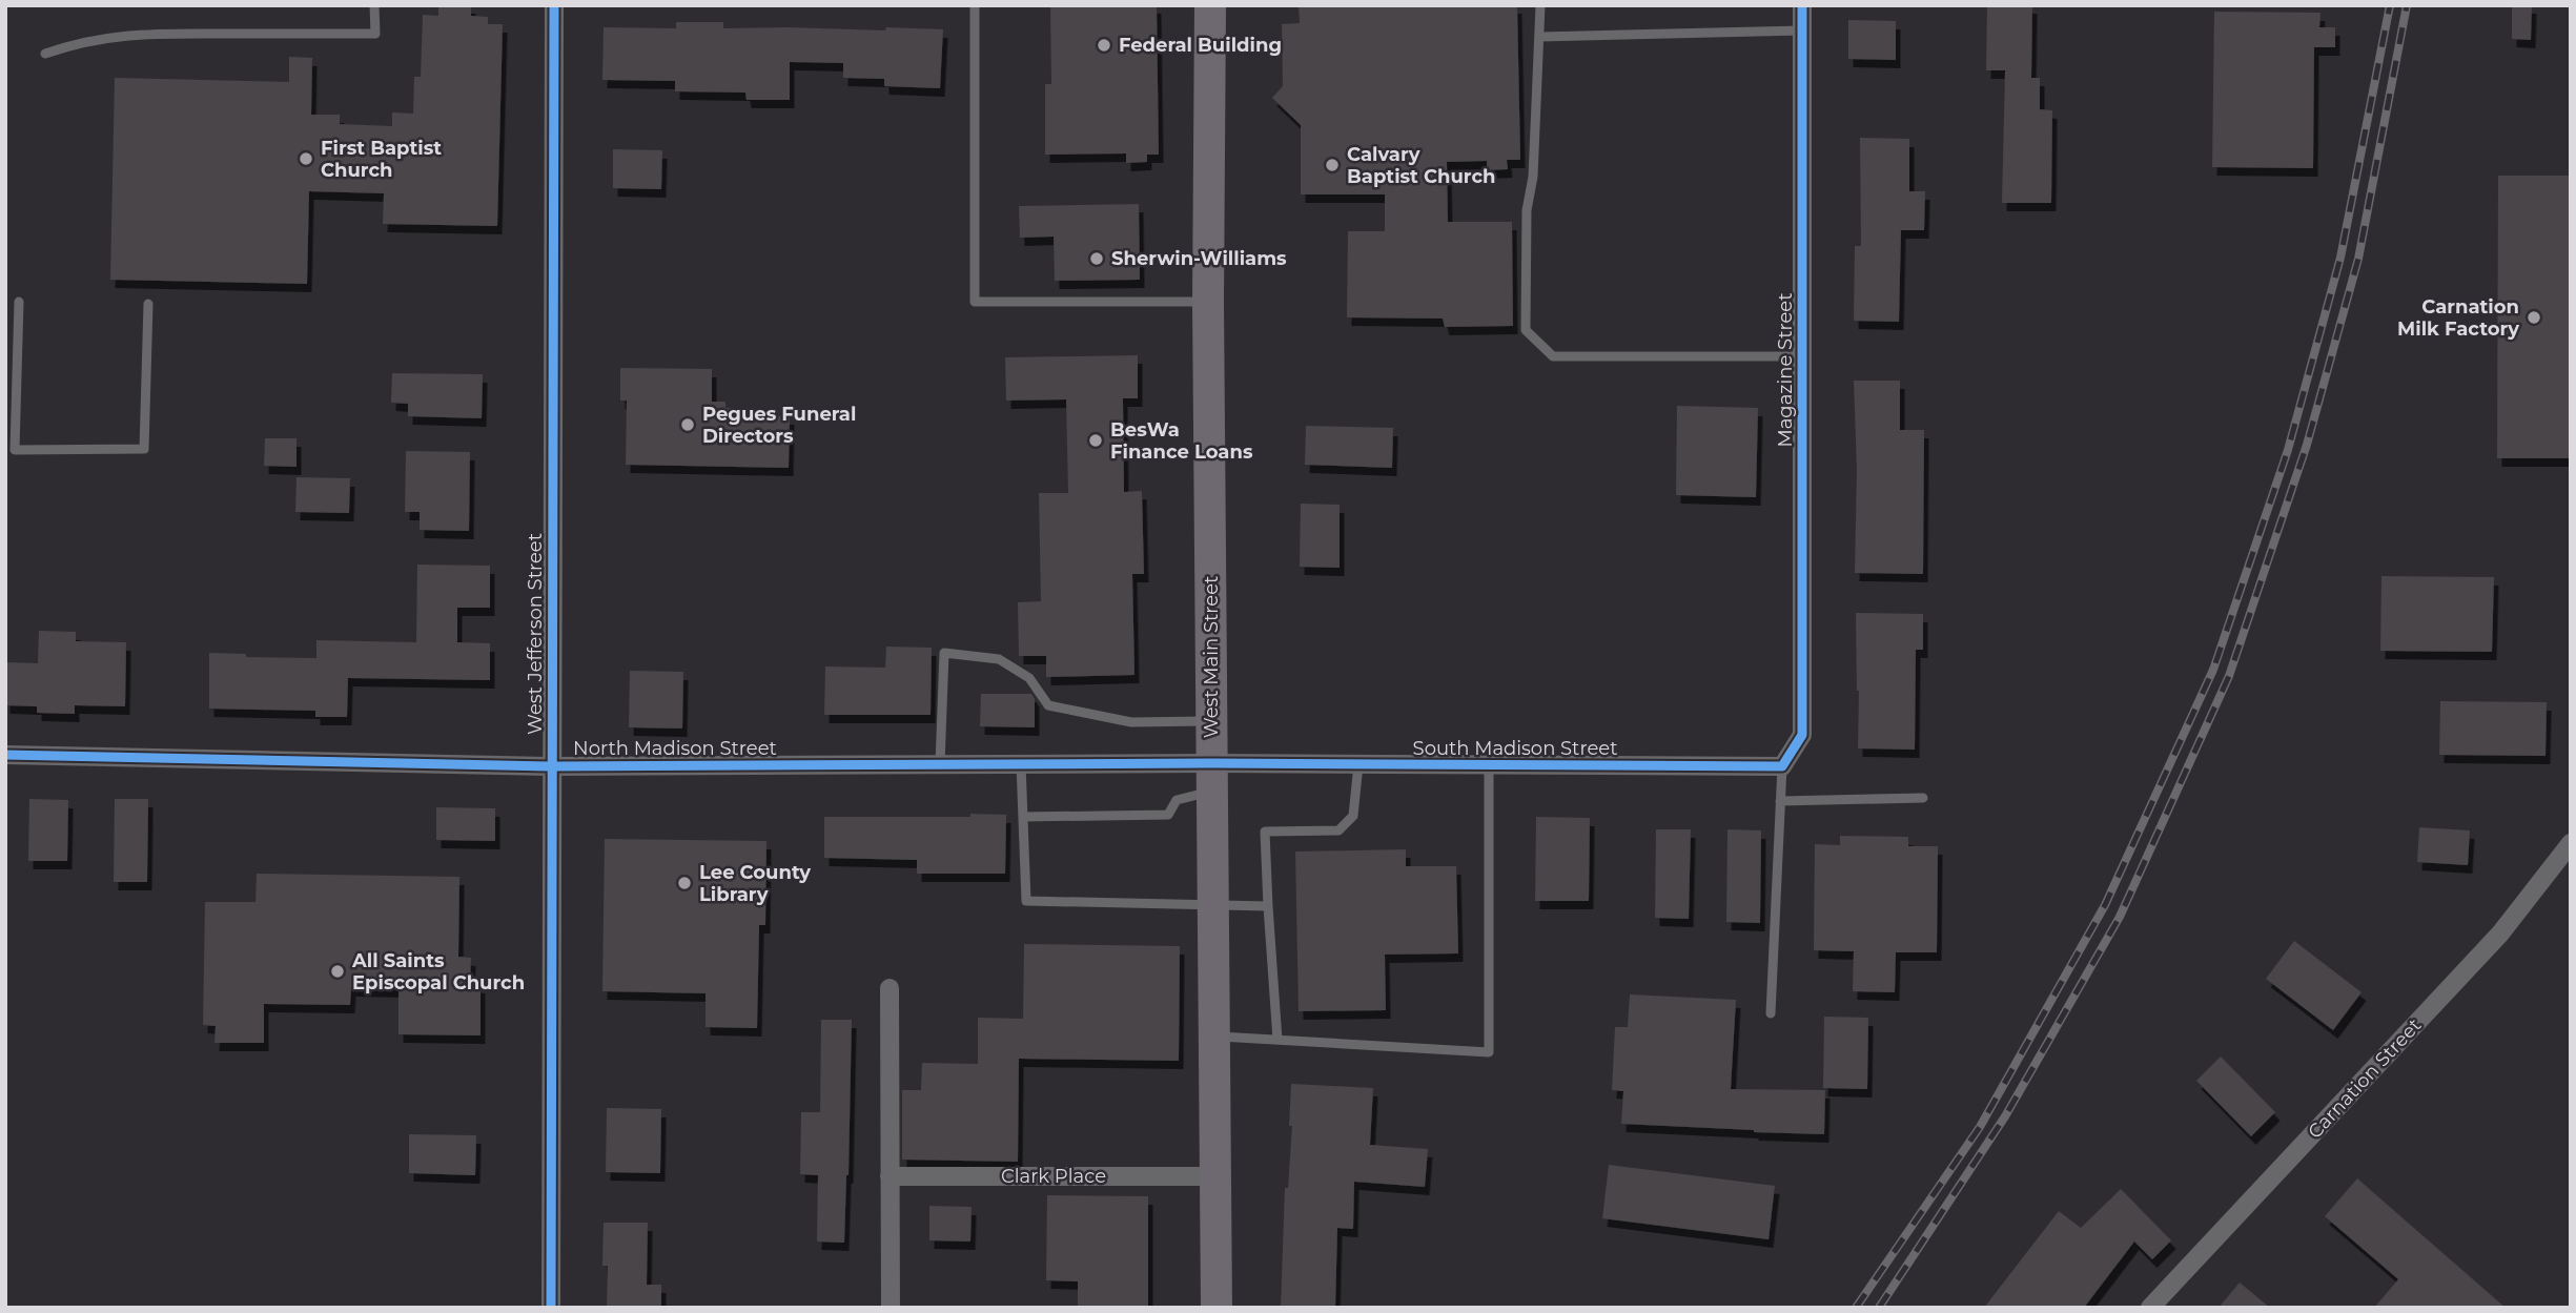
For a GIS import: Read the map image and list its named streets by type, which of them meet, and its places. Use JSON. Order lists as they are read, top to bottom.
{
  "streets": {
    "main road": ["West Main Street"],
    "street": [
      "Magazine Street",
      "West Jefferson Street",
      "North Madison Street",
      "South Madison Street",
      "Carnation Street",
      "Clark Place"
    ]
  },
  "crossings": [
    ["Magazine Street", "South Madison Street"],
    ["West Jefferson Street", "North Madison Street"],
    ["West Main Street", "North Madison Street"],
    ["West Main Street", "South Madison Street"],
    ["West Main Street", "Clark Place"],
    ["North Madison Street", "South Madison Street"]
  ],
  "places": [
    "Federal Building",
    "First Baptist Church",
    "Calvary Baptist Church",
    "Sherwin-Williams",
    "Carnation Milk Factory",
    "Pegues Funeral Directors",
    "BesWa Finance Loans",
    "Lee County Library",
    "All Saints Episcopal Church"
  ]
}
